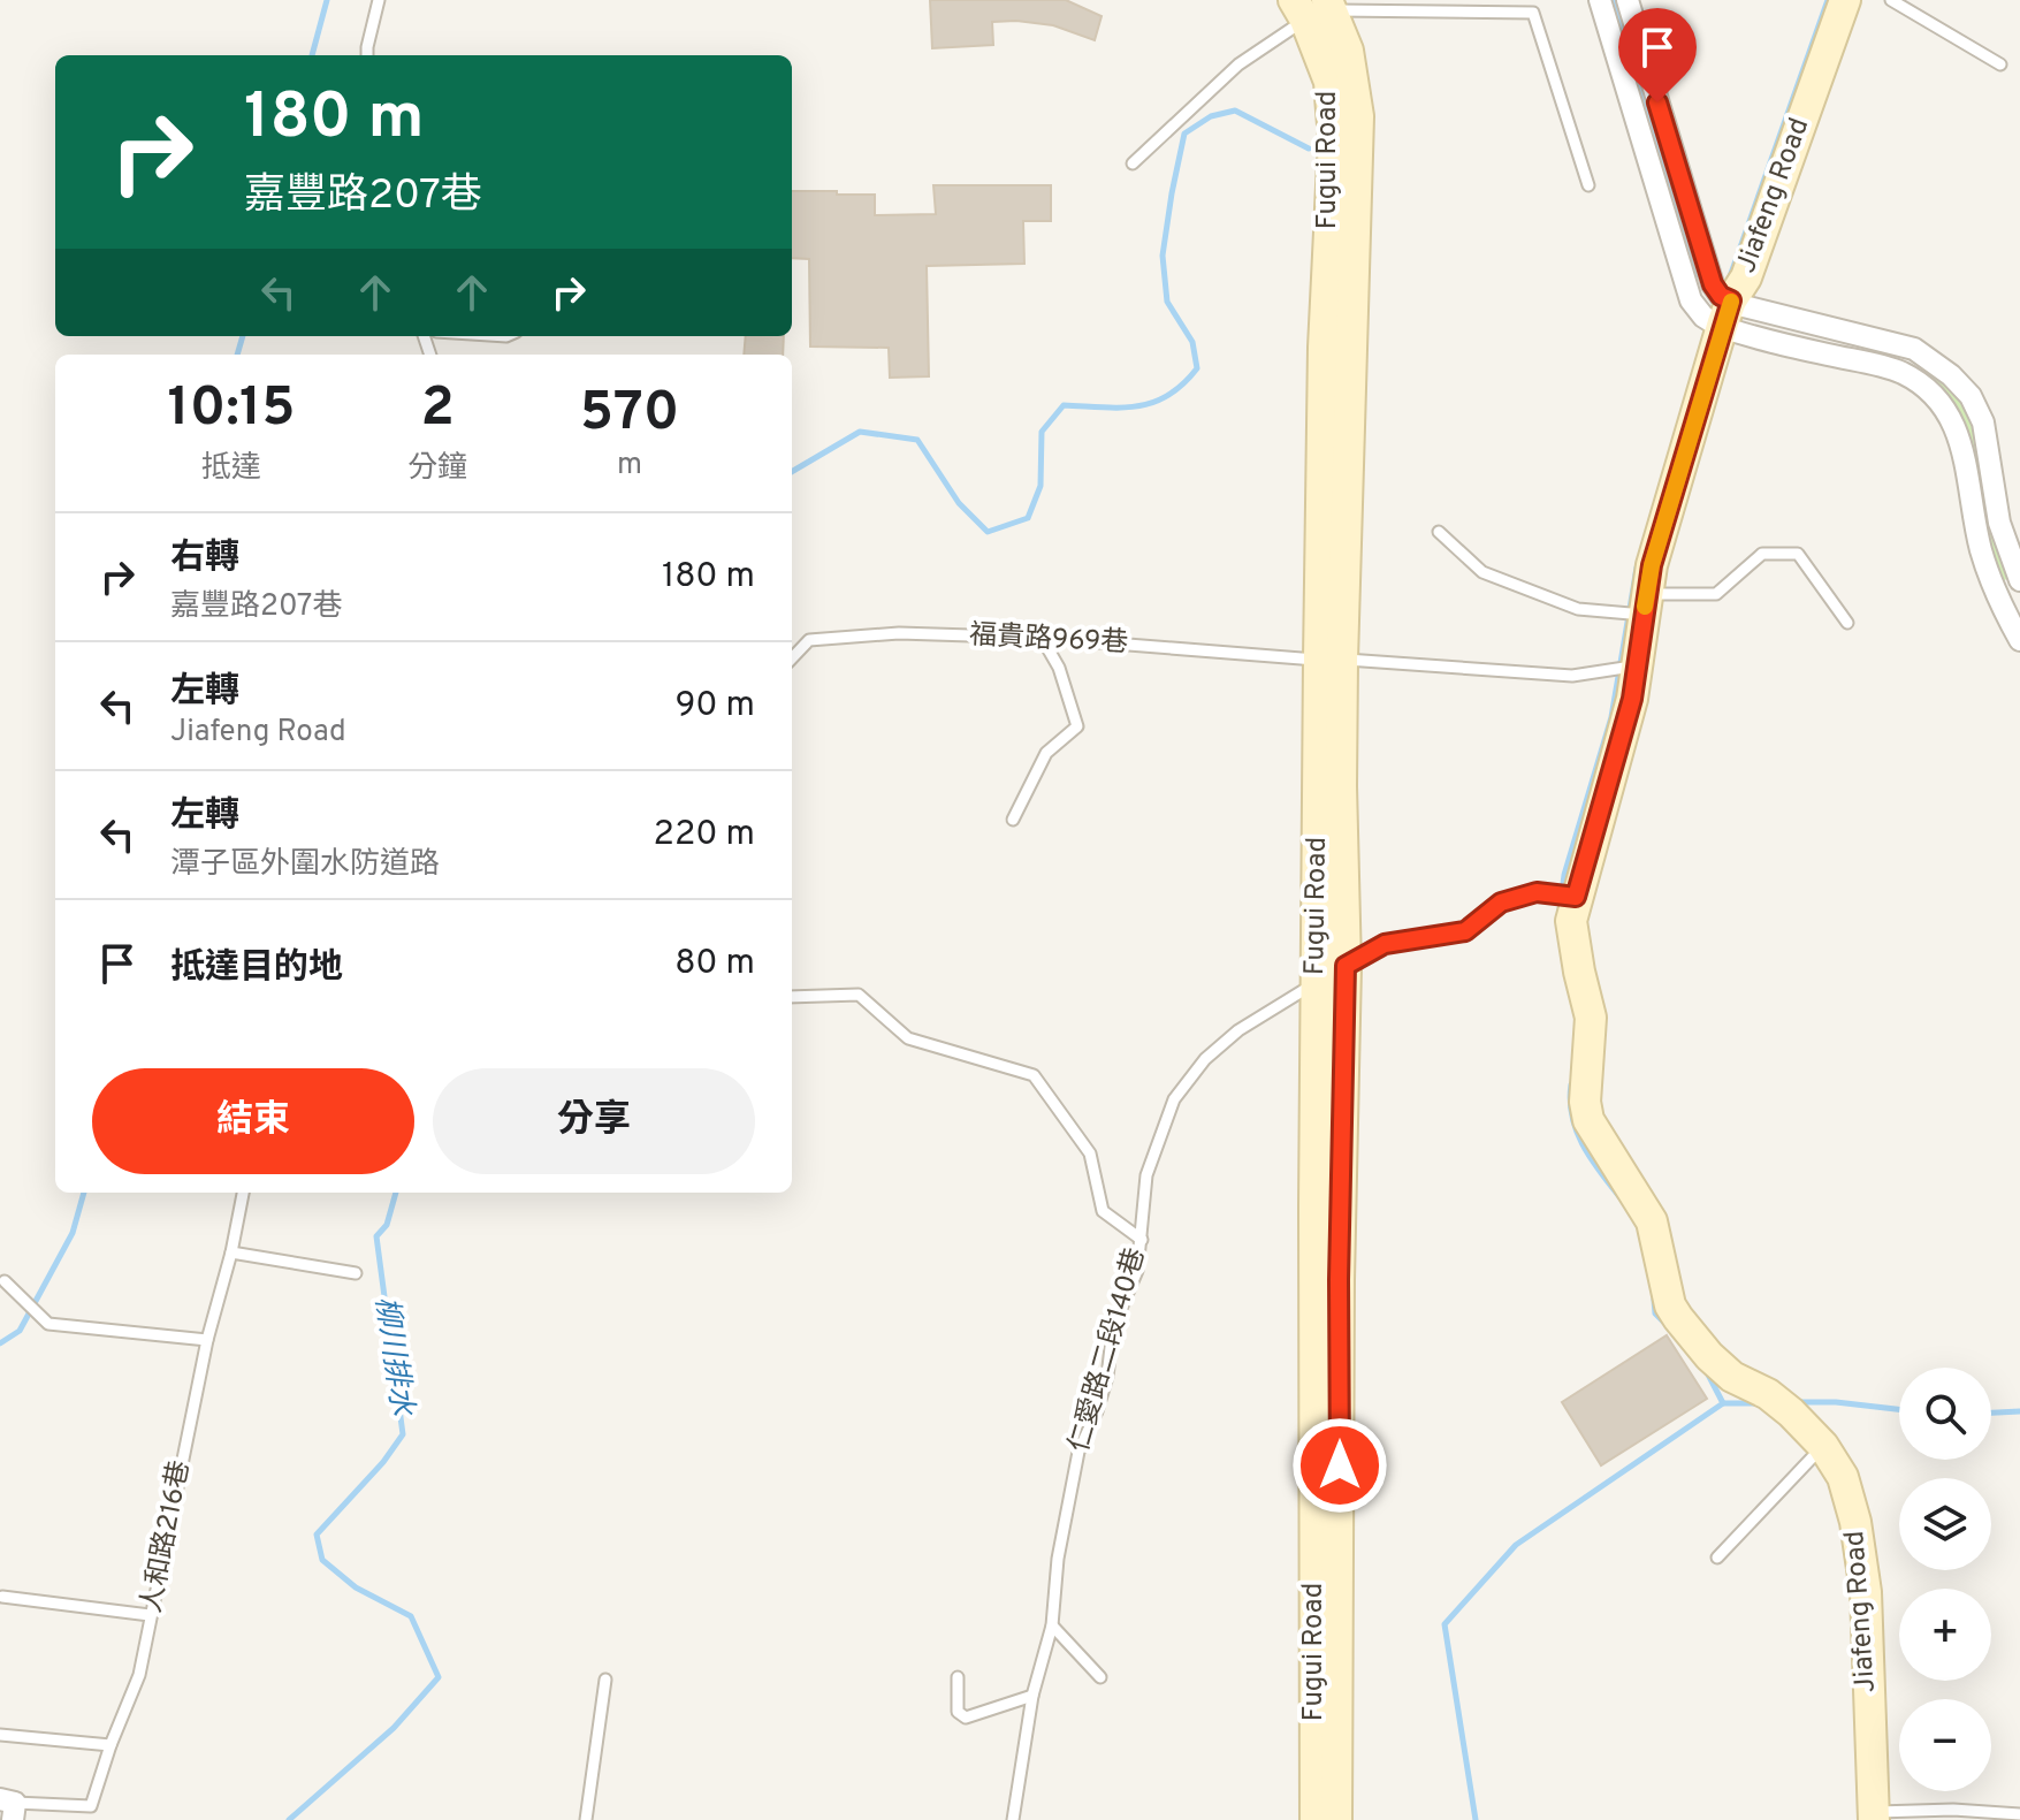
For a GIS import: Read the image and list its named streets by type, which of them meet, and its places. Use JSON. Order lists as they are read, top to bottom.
{
  "streets": {
    "street": ["Fugui Road", "Jiafeng Road"],
    "lane": ["福貴路969巷", "仁愛路二段140巷", "人和路216巷"]
  },
  "crossings": [
    ["Fugui Road", "福貴路969巷"],
    ["Fugui Road", "仁愛路二段140巷"],
    ["Jiafeng Road", "福貴路969巷"],
    ["Jiafeng Road", "仁愛路二段140巷"]
  ],
  "water": ["柳川排水"],
  "page": {
    "turn": ["180 m", "嘉豐路207巷"],
    "eta": [
      "10:15",
      "抵達",
      "2",
      "分鐘",
      "570",
      "m"
    ],
    "list": [
      {
        "name": "右轉",
        "note": "嘉豐路207巷",
        "value": "180 m"
      },
      {
        "name": "左轉",
        "note": "Jiafeng Road",
        "value": "90 m"
      },
      {
        "name": "左轉",
        "note": "潭子區外圍水防道路",
        "value": "220 m"
      },
      {
        "name": "抵達目的地",
        "value": "80 m"
      }
    ],
    "buttons": ["結束", "分享"],
    "map_buttons": ["+", "−"]
  }
}
